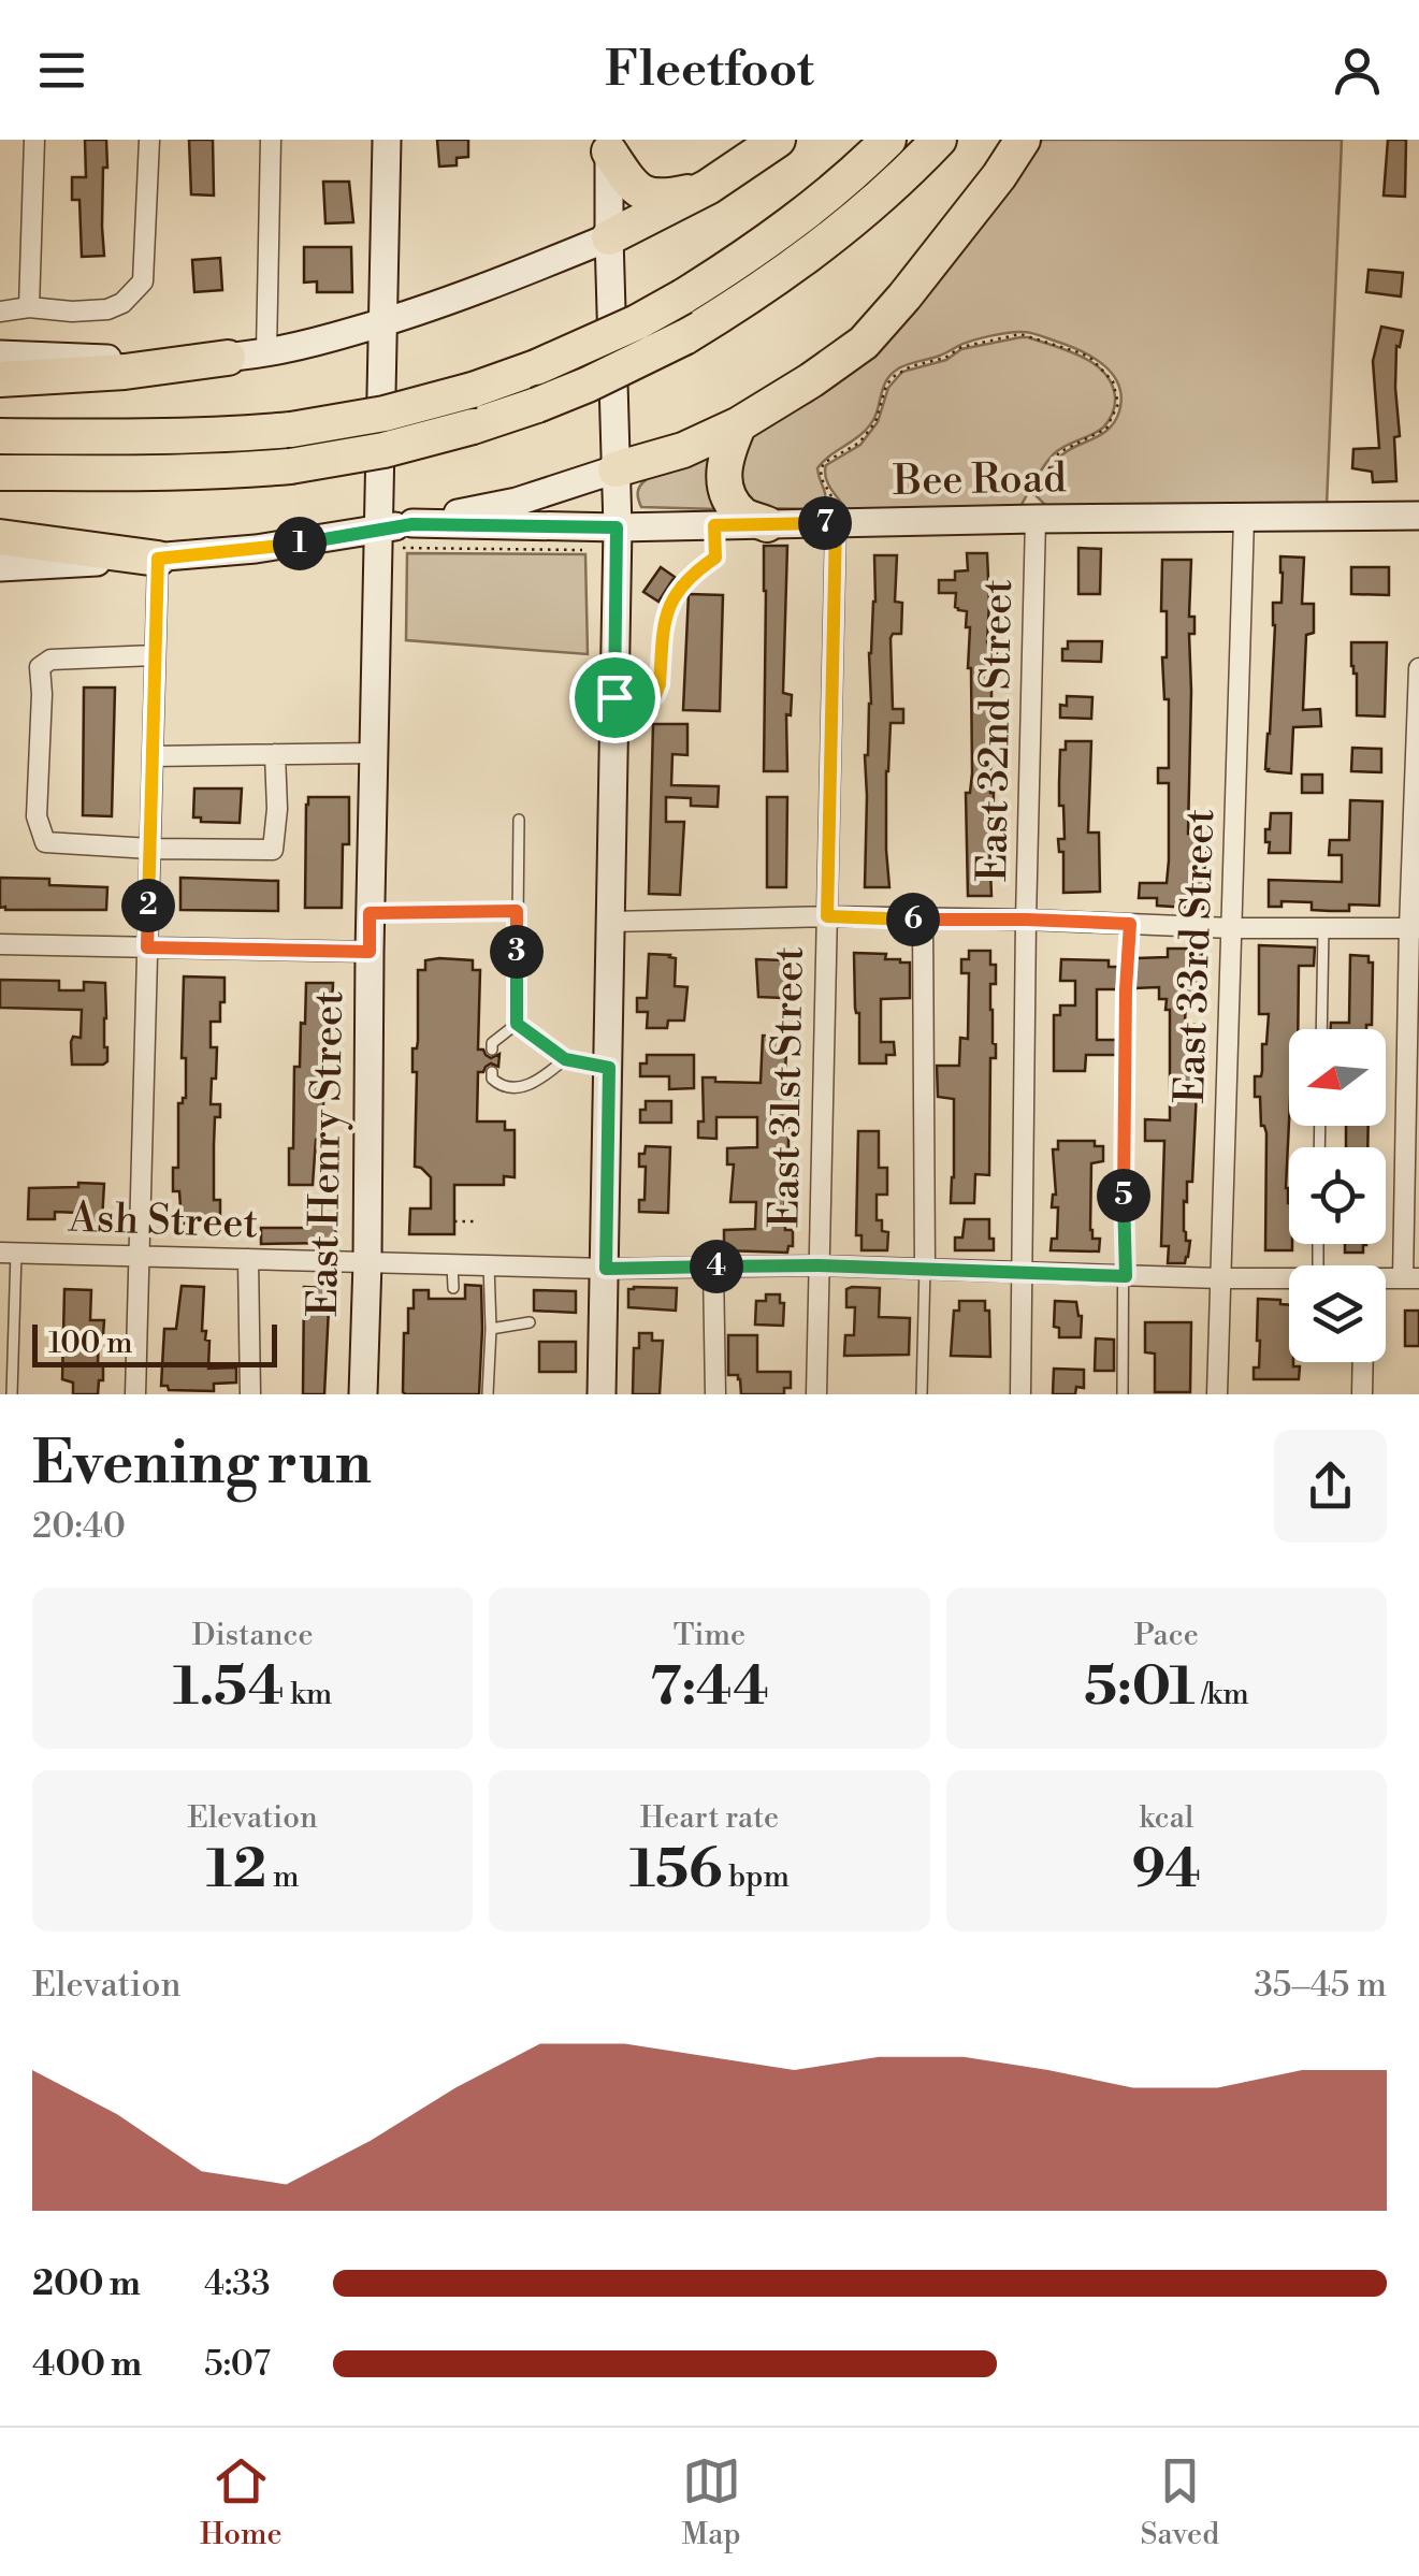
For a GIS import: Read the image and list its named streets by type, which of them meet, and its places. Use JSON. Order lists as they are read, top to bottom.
{
  "streets": {
    "main road": ["Bee Road", "East Henry Street"],
    "street": [
      "East 32nd Street",
      "East 33rd Street",
      "East 31st Street",
      "Ash Street"
    ]
  },
  "crossings": [
    ["Bee Road", "East 32nd Street"],
    ["Bee Road", "East 33rd Street"],
    ["Bee Road", "East 31st Street"],
    ["East 32nd Street", "Ash Street"],
    ["East 33rd Street", "Ash Street"],
    ["East 31st Street", "Ash Street"],
    ["East Henry Street", "Ash Street"]
  ],
  "scale_bar": "100 m",
  "north": "left",
  "page": {
    "header": "Fleetfoot",
    "pins": [
      "7",
      "1",
      "2",
      "6",
      "3",
      "5",
      "4"
    ],
    "scale": "100 m",
    "heading": ["Evening run", "20:40"],
    "stats": [
      ["Distance", "1.54 km"],
      ["Time", "7:44"],
      ["Pace", "5:01 /km"],
      ["Elevation", "12 m"],
      ["Heart rate", "156 bpm"],
      ["kcal", "94"]
    ],
    "chart": ["Elevation", "35–45 m"],
    "list": [
      {
        "name": "200 m",
        "note": "4:33"
      },
      {
        "name": "400 m",
        "note": "5:07"
      }
    ],
    "tabs": ["Home", "Map", "Saved"]
  }
}
